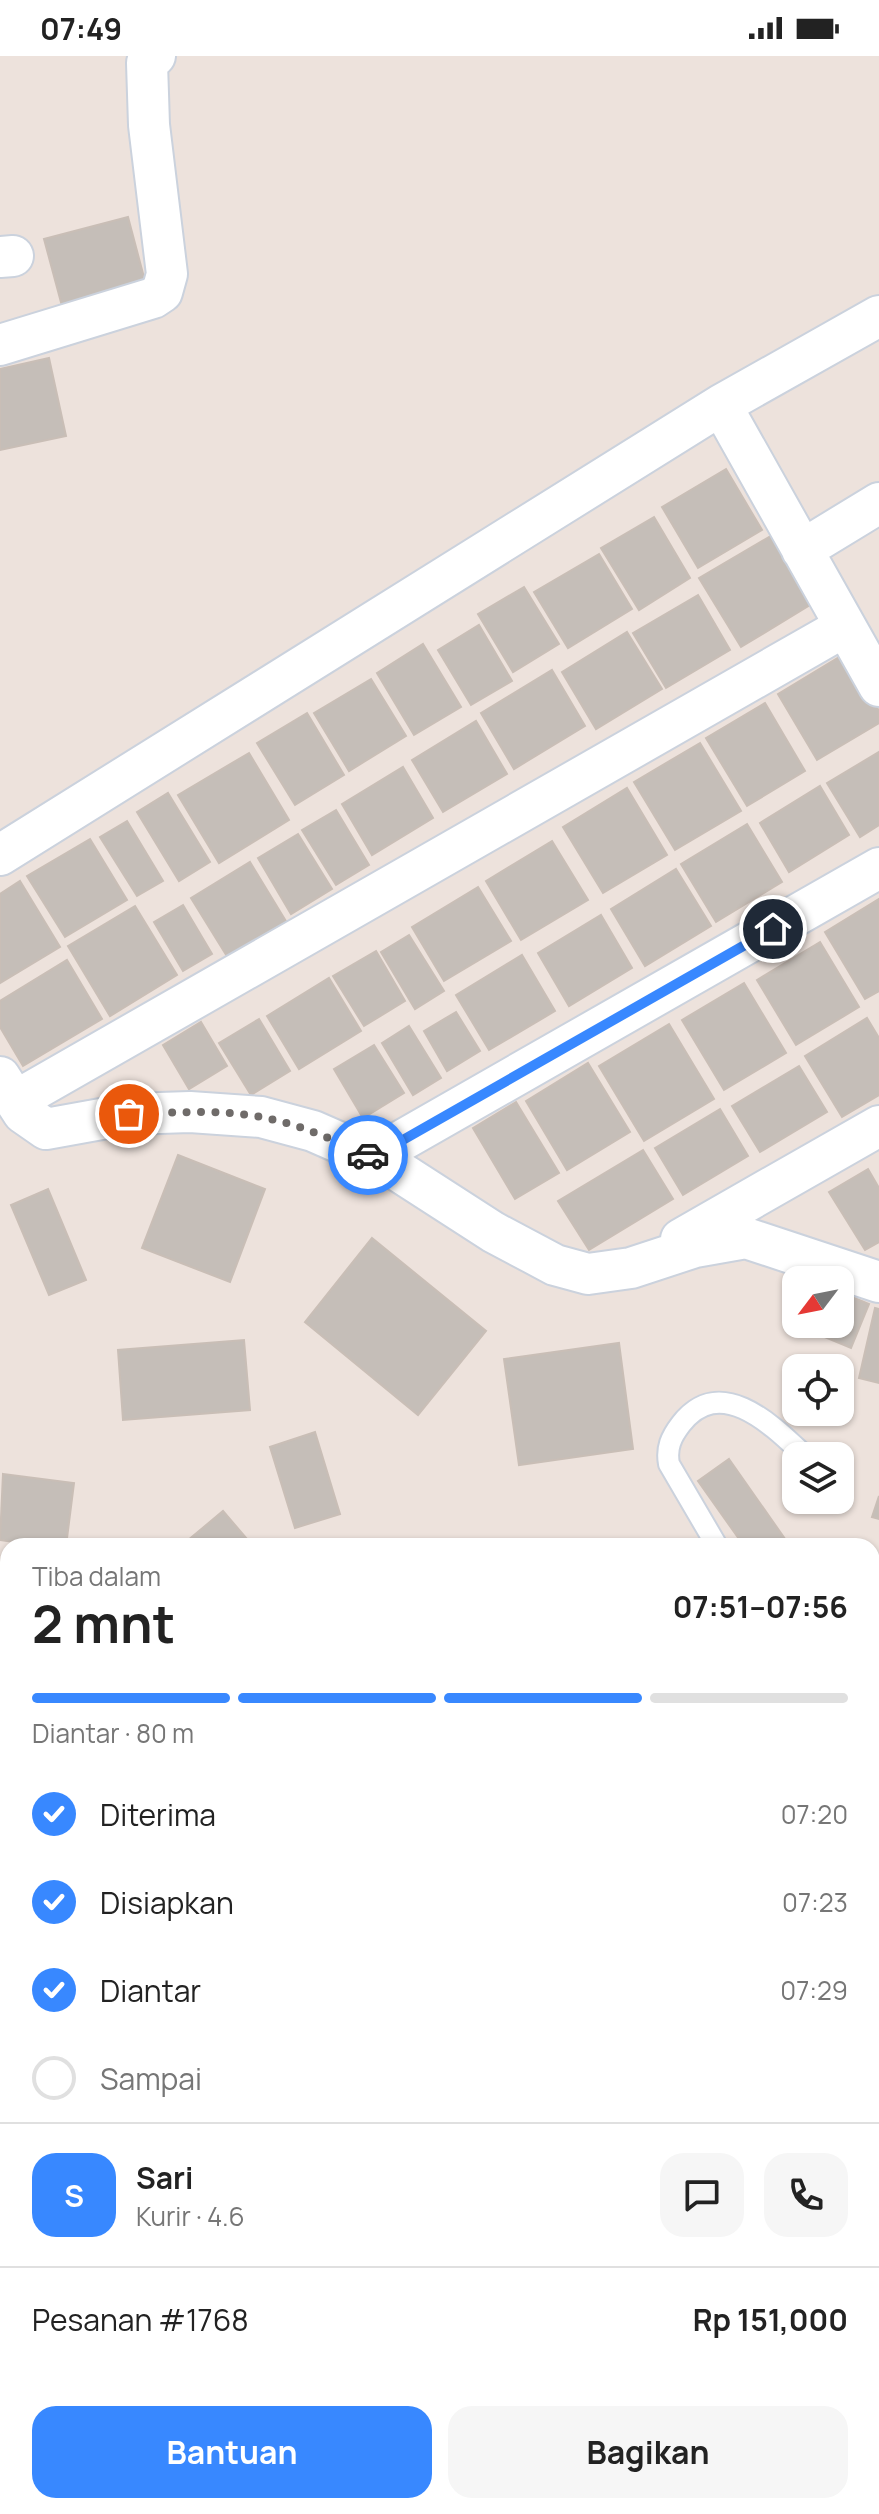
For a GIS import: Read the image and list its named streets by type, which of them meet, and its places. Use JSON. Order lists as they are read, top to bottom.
{
  "north": "bottom left",
  "page": {
    "status": "07:49",
    "heading": ["2 mnt", "Tiba dalam", "07:51–07:56"],
    "panel": [
      "Sari",
      "Kurir · 4.6",
      "Pesanan #1768",
      "Rp 151,000"
    ],
    "bar": "Diantar · 80 m",
    "list": [
      ["Diterima", "07:20"],
      ["Disiapkan", "07:23"],
      ["Diantar", "07:29"],
      "Sampai"
    ],
    "round": "S",
    "buttons": ["Bantuan", "Bagikan"]
  }
}
